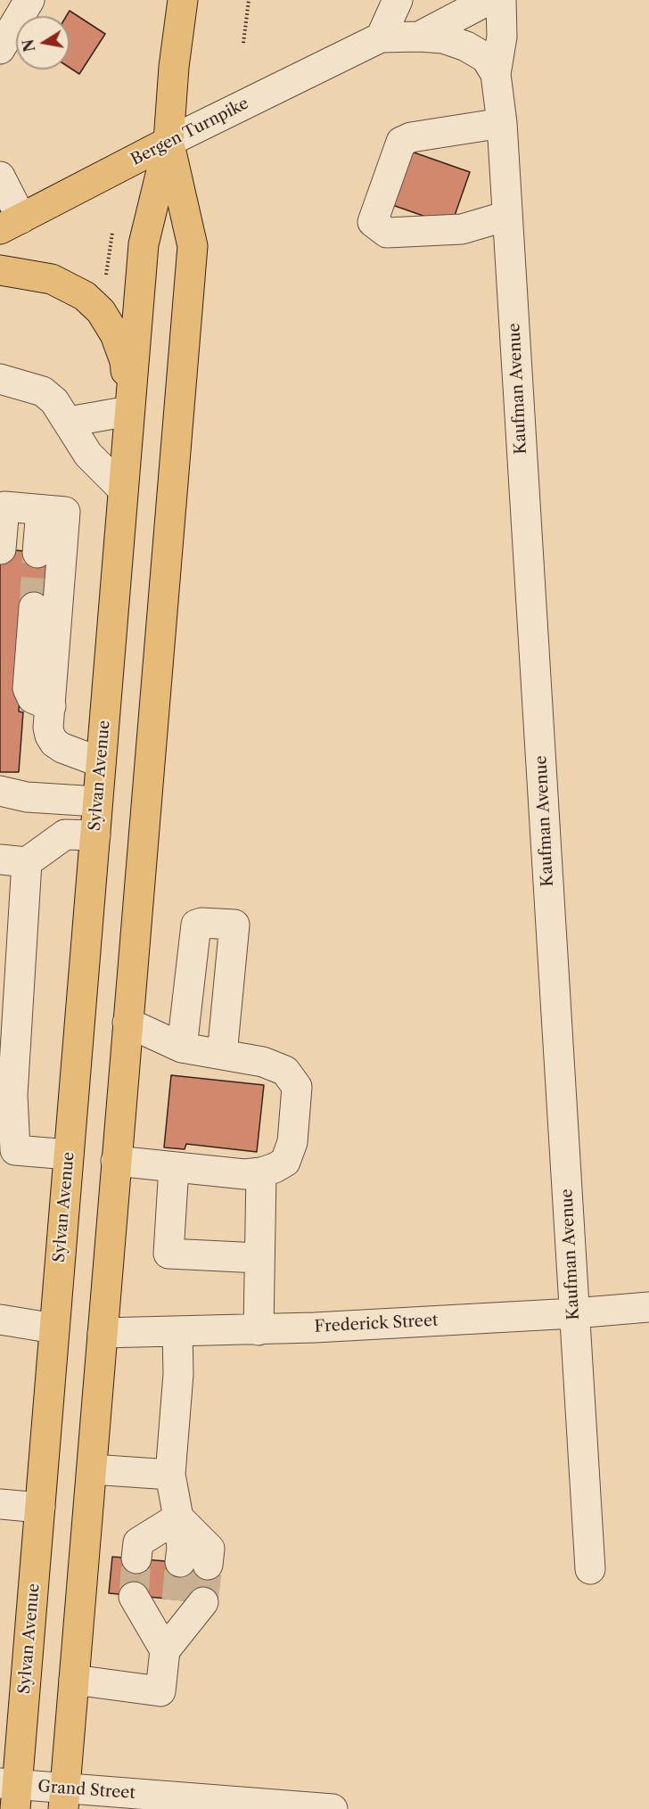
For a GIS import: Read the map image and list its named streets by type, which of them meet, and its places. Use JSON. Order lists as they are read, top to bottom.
{
  "streets": {
    "main road": ["Bergen Turnpike", "Sylvan Avenue"],
    "street": ["Kaufman Avenue", "Frederick Street", "Grand Street"]
  },
  "crossings": [
    ["Kaufman Avenue", "Frederick Street"],
    ["Sylvan Avenue", "Grand Street"]
  ],
  "north": "left"
}
